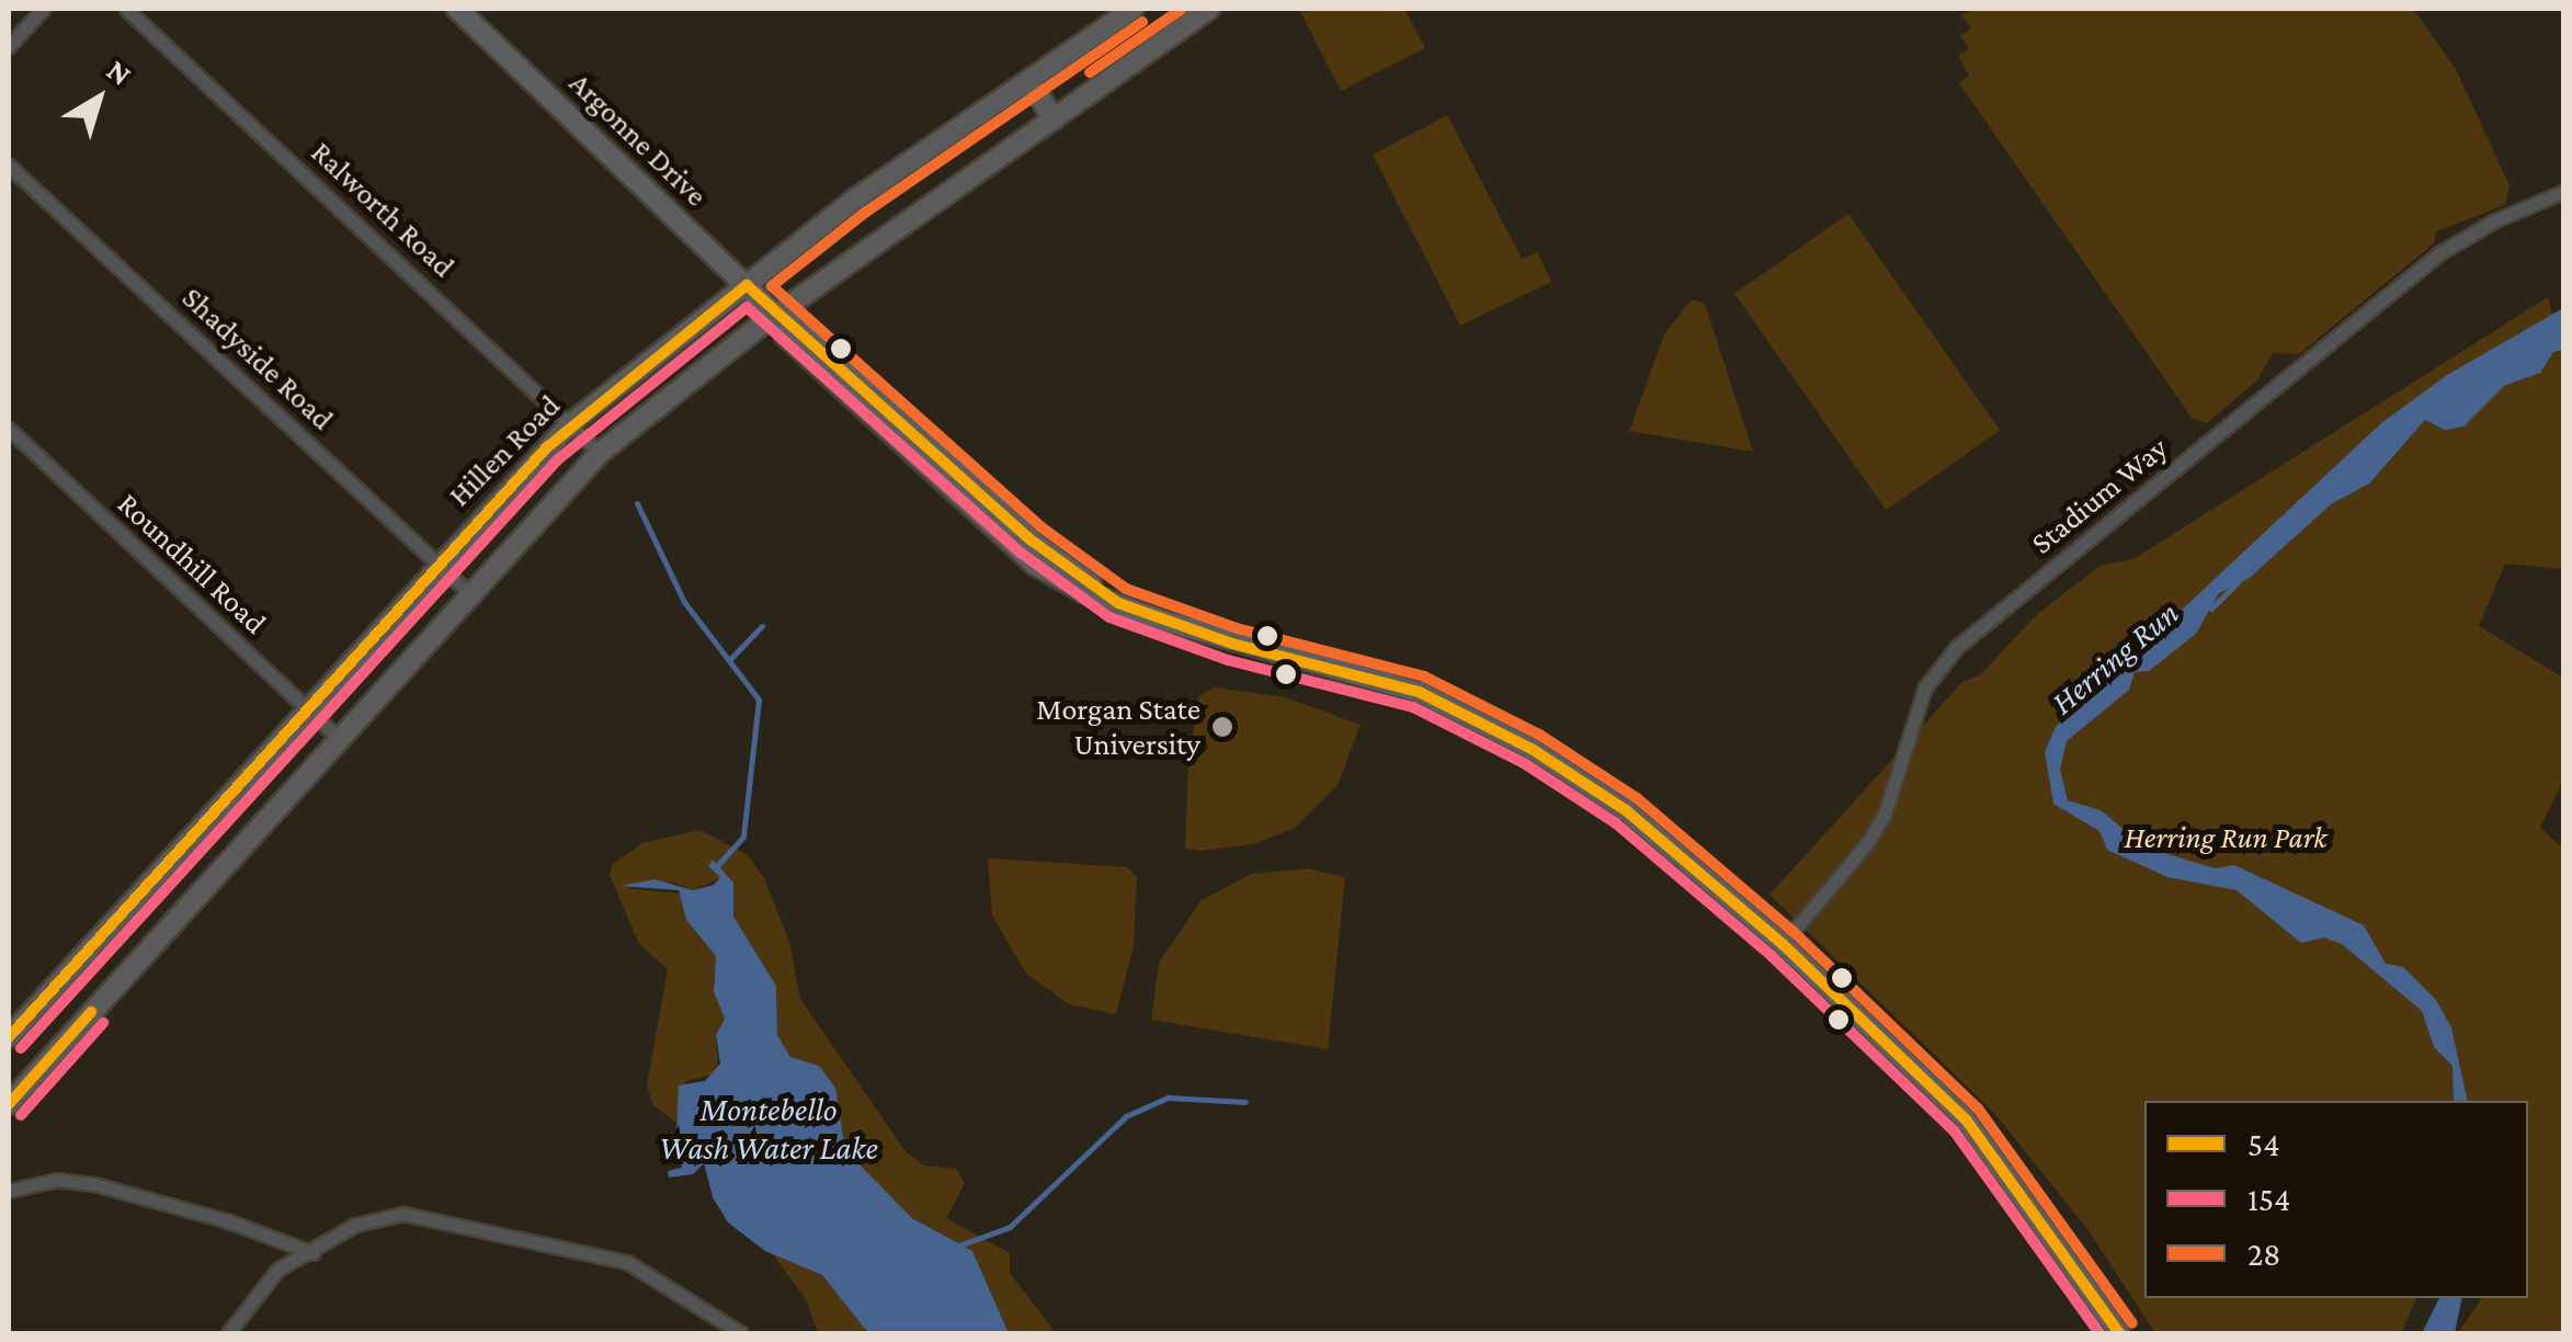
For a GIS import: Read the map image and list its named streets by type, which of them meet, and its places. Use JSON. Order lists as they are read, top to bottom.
{
  "streets": {
    "main road": ["Argonne Drive", "Hillen Road"],
    "street": [
      "Ralworth Road",
      "Shadyside Road",
      "Stadium Way",
      "Roundhill Road"
    ]
  },
  "crossings": [
    ["Argonne Drive", "Hillen Road"],
    ["Argonne Drive", "Stadium Way"],
    ["Ralworth Road", "Hillen Road"],
    ["Shadyside Road", "Hillen Road"],
    ["Hillen Road", "Roundhill Road"]
  ],
  "water": ["Herring Run", "Montebello Wash Water Lake"],
  "parks": ["Herring Run Park"],
  "places": ["Morgan State University"],
  "lines": ["transit line 28", "transit line 54", "transit line 154"],
  "legend": ["54", "154", "28"],
  "north": "top right"
}
